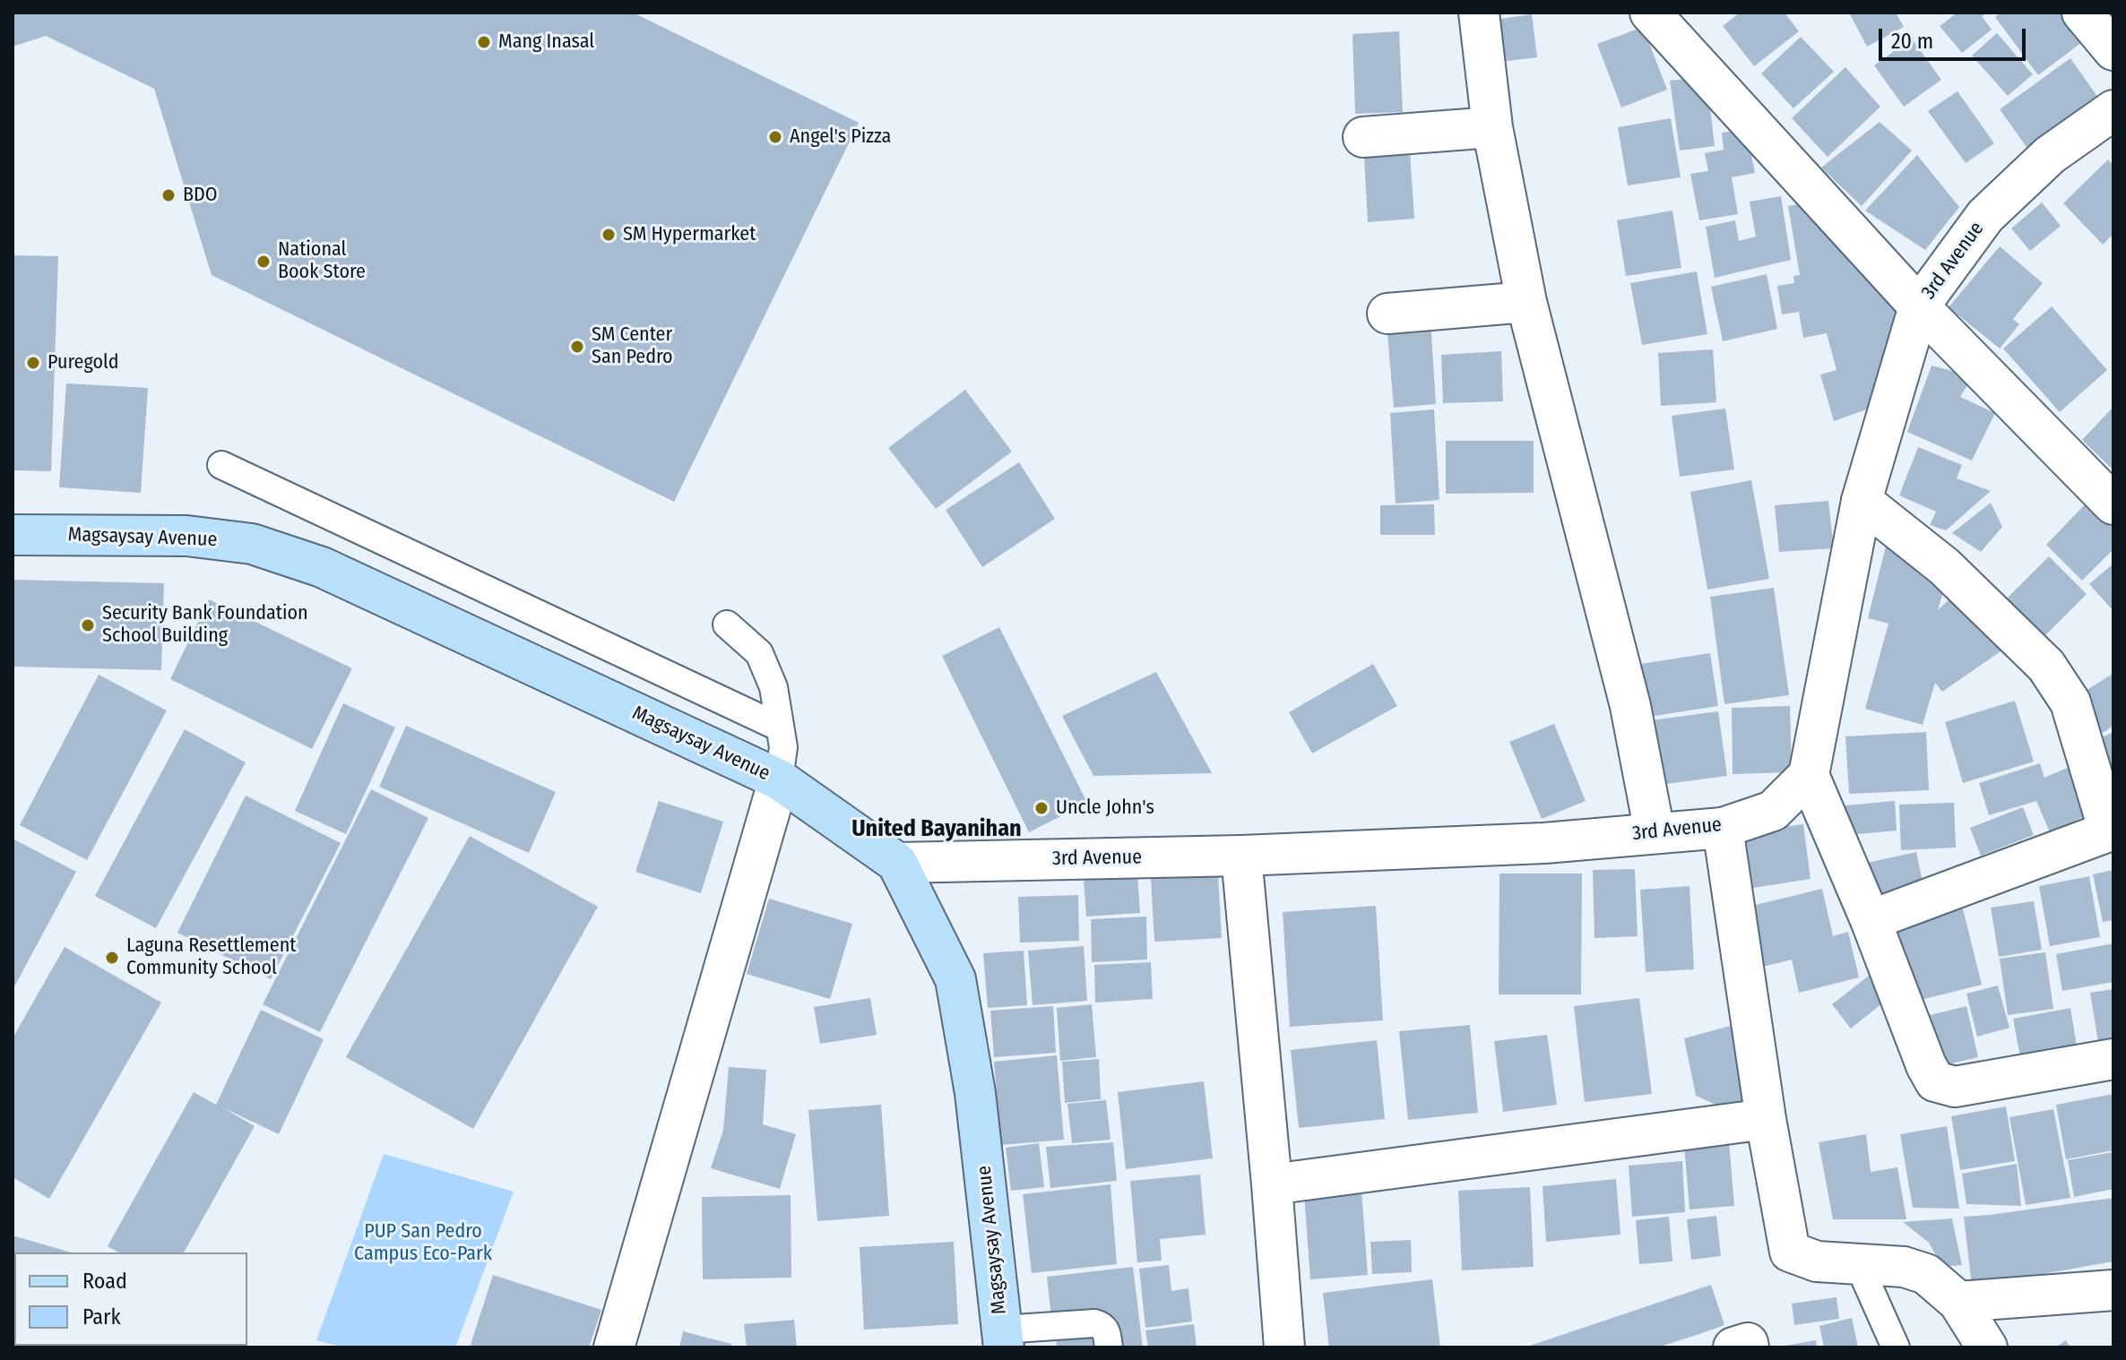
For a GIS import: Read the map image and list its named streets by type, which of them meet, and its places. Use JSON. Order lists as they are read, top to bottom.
{
  "streets": {
    "main road": ["Magsaysay Avenue"],
    "street": ["3rd Avenue"]
  },
  "crossings": [
    ["3rd Avenue", "Magsaysay Avenue"]
  ],
  "districts": ["United Bayanihan"],
  "parks": ["PUP San Pedro Campus Eco-Park"],
  "places": [
    "Mang Inasal",
    "Angel's Pizza",
    "BDO",
    "SM Hypermarket",
    "National Book Store",
    "SM Center San Pedro",
    "Puregold",
    "Security Bank Foundation School Building",
    "Uncle John's",
    "Laguna Resettlement Community School"
  ],
  "legend": ["Road", "Park"],
  "scale_bar": "20 m"
}
